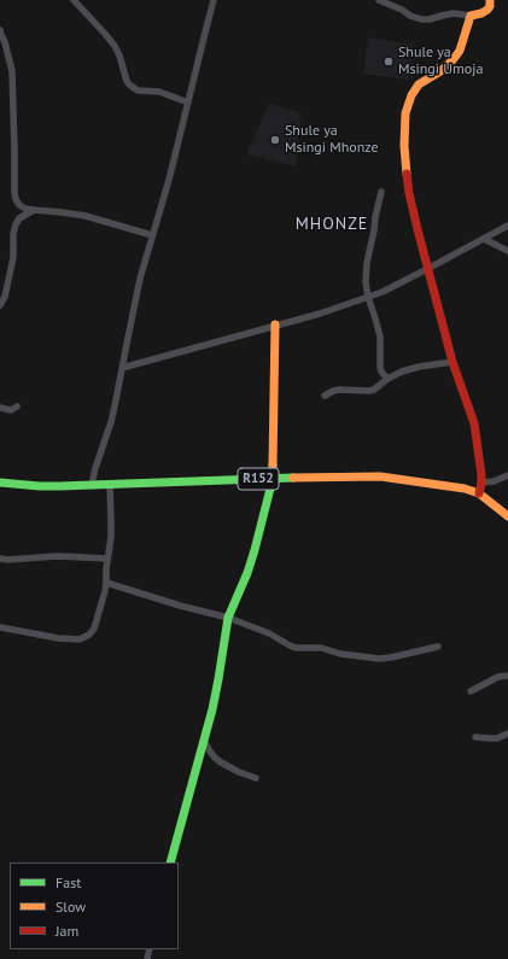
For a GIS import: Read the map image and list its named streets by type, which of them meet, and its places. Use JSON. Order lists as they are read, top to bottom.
{
  "streets": {
    "street": ["R152"]
  },
  "districts": ["MHONZE"],
  "places": ["Shule ya Msingi Umoja", "Shule ya Msingi Mhonze"],
  "legend": ["Fast", "Slow", "Jam"]
}
